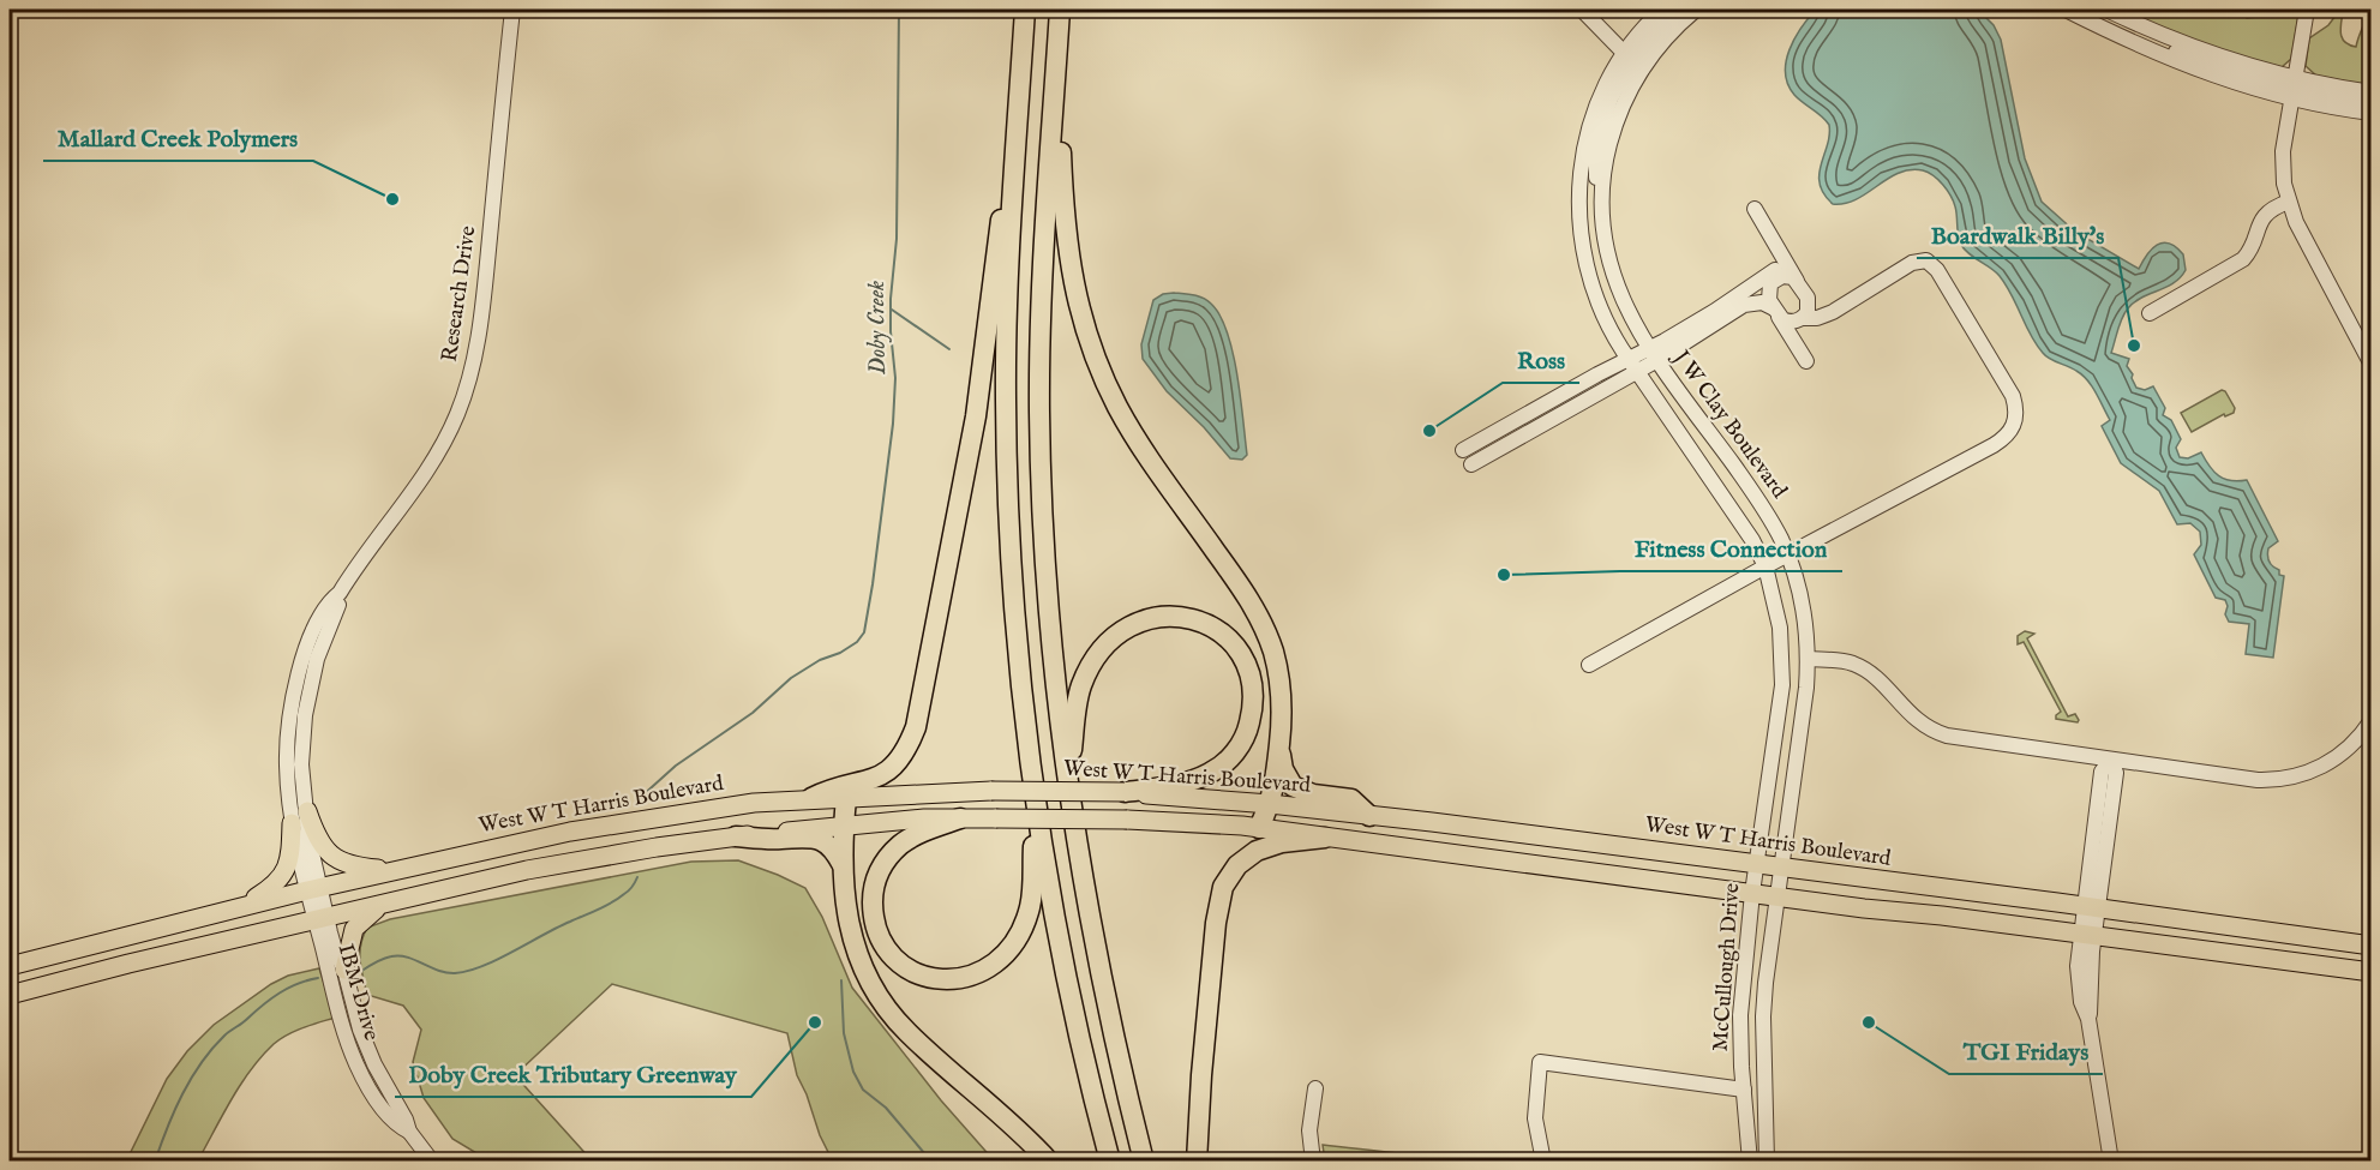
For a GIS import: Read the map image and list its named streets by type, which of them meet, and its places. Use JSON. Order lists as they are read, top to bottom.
{
  "streets": {
    "main road": ["West W T Harris Boulevard"],
    "street": [
      "Research Drive",
      "J W Clay Boulevard",
      "McCullough Drive",
      "IBM Drive"
    ]
  },
  "crossings": [
    ["Research Drive", "West W T Harris Boulevard"],
    ["Research Drive", "IBM Drive"],
    ["J W Clay Boulevard", "West W T Harris Boulevard"],
    ["J W Clay Boulevard", "McCullough Drive"],
    ["West W T Harris Boulevard", "McCullough Drive"],
    ["West W T Harris Boulevard", "IBM Drive"]
  ],
  "water": ["Doby Creek"],
  "places": [
    "Mallard Creek Polymers",
    "Boardwalk Billy's",
    "Ross",
    "Fitness Connection",
    "Doby Creek Tributary Greenway",
    "TGI Fridays"
  ]
}
